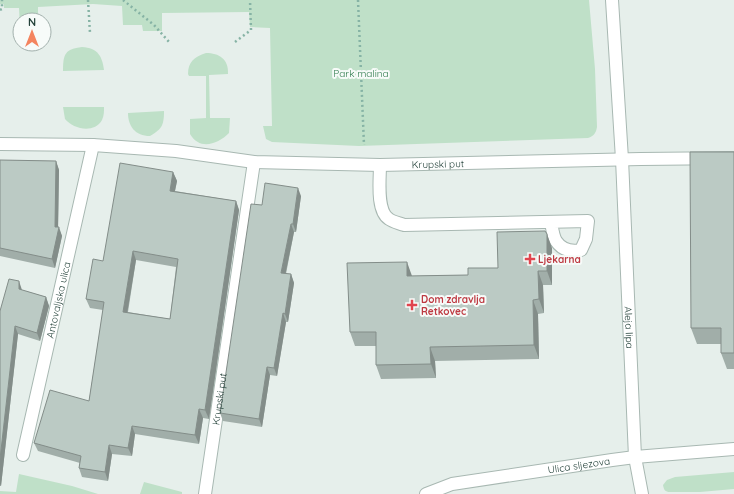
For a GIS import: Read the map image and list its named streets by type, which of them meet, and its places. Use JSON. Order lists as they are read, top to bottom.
{
  "streets": {
    "street": [
      "Krupski put",
      "Antovaljska ulica",
      "Aleja lipa",
      "Ulica sljezova"
    ]
  },
  "crossings": [
    ["Krupski put", "Antovaljska ulica"],
    ["Krupski put", "Aleja lipa"],
    ["Aleja lipa", "Ulica sljezova"]
  ],
  "parks": ["Park malina"],
  "places": {
    "health": ["Ljekarna", "Dom zdravlja Retkovec"]
  },
  "north": "top"
}
